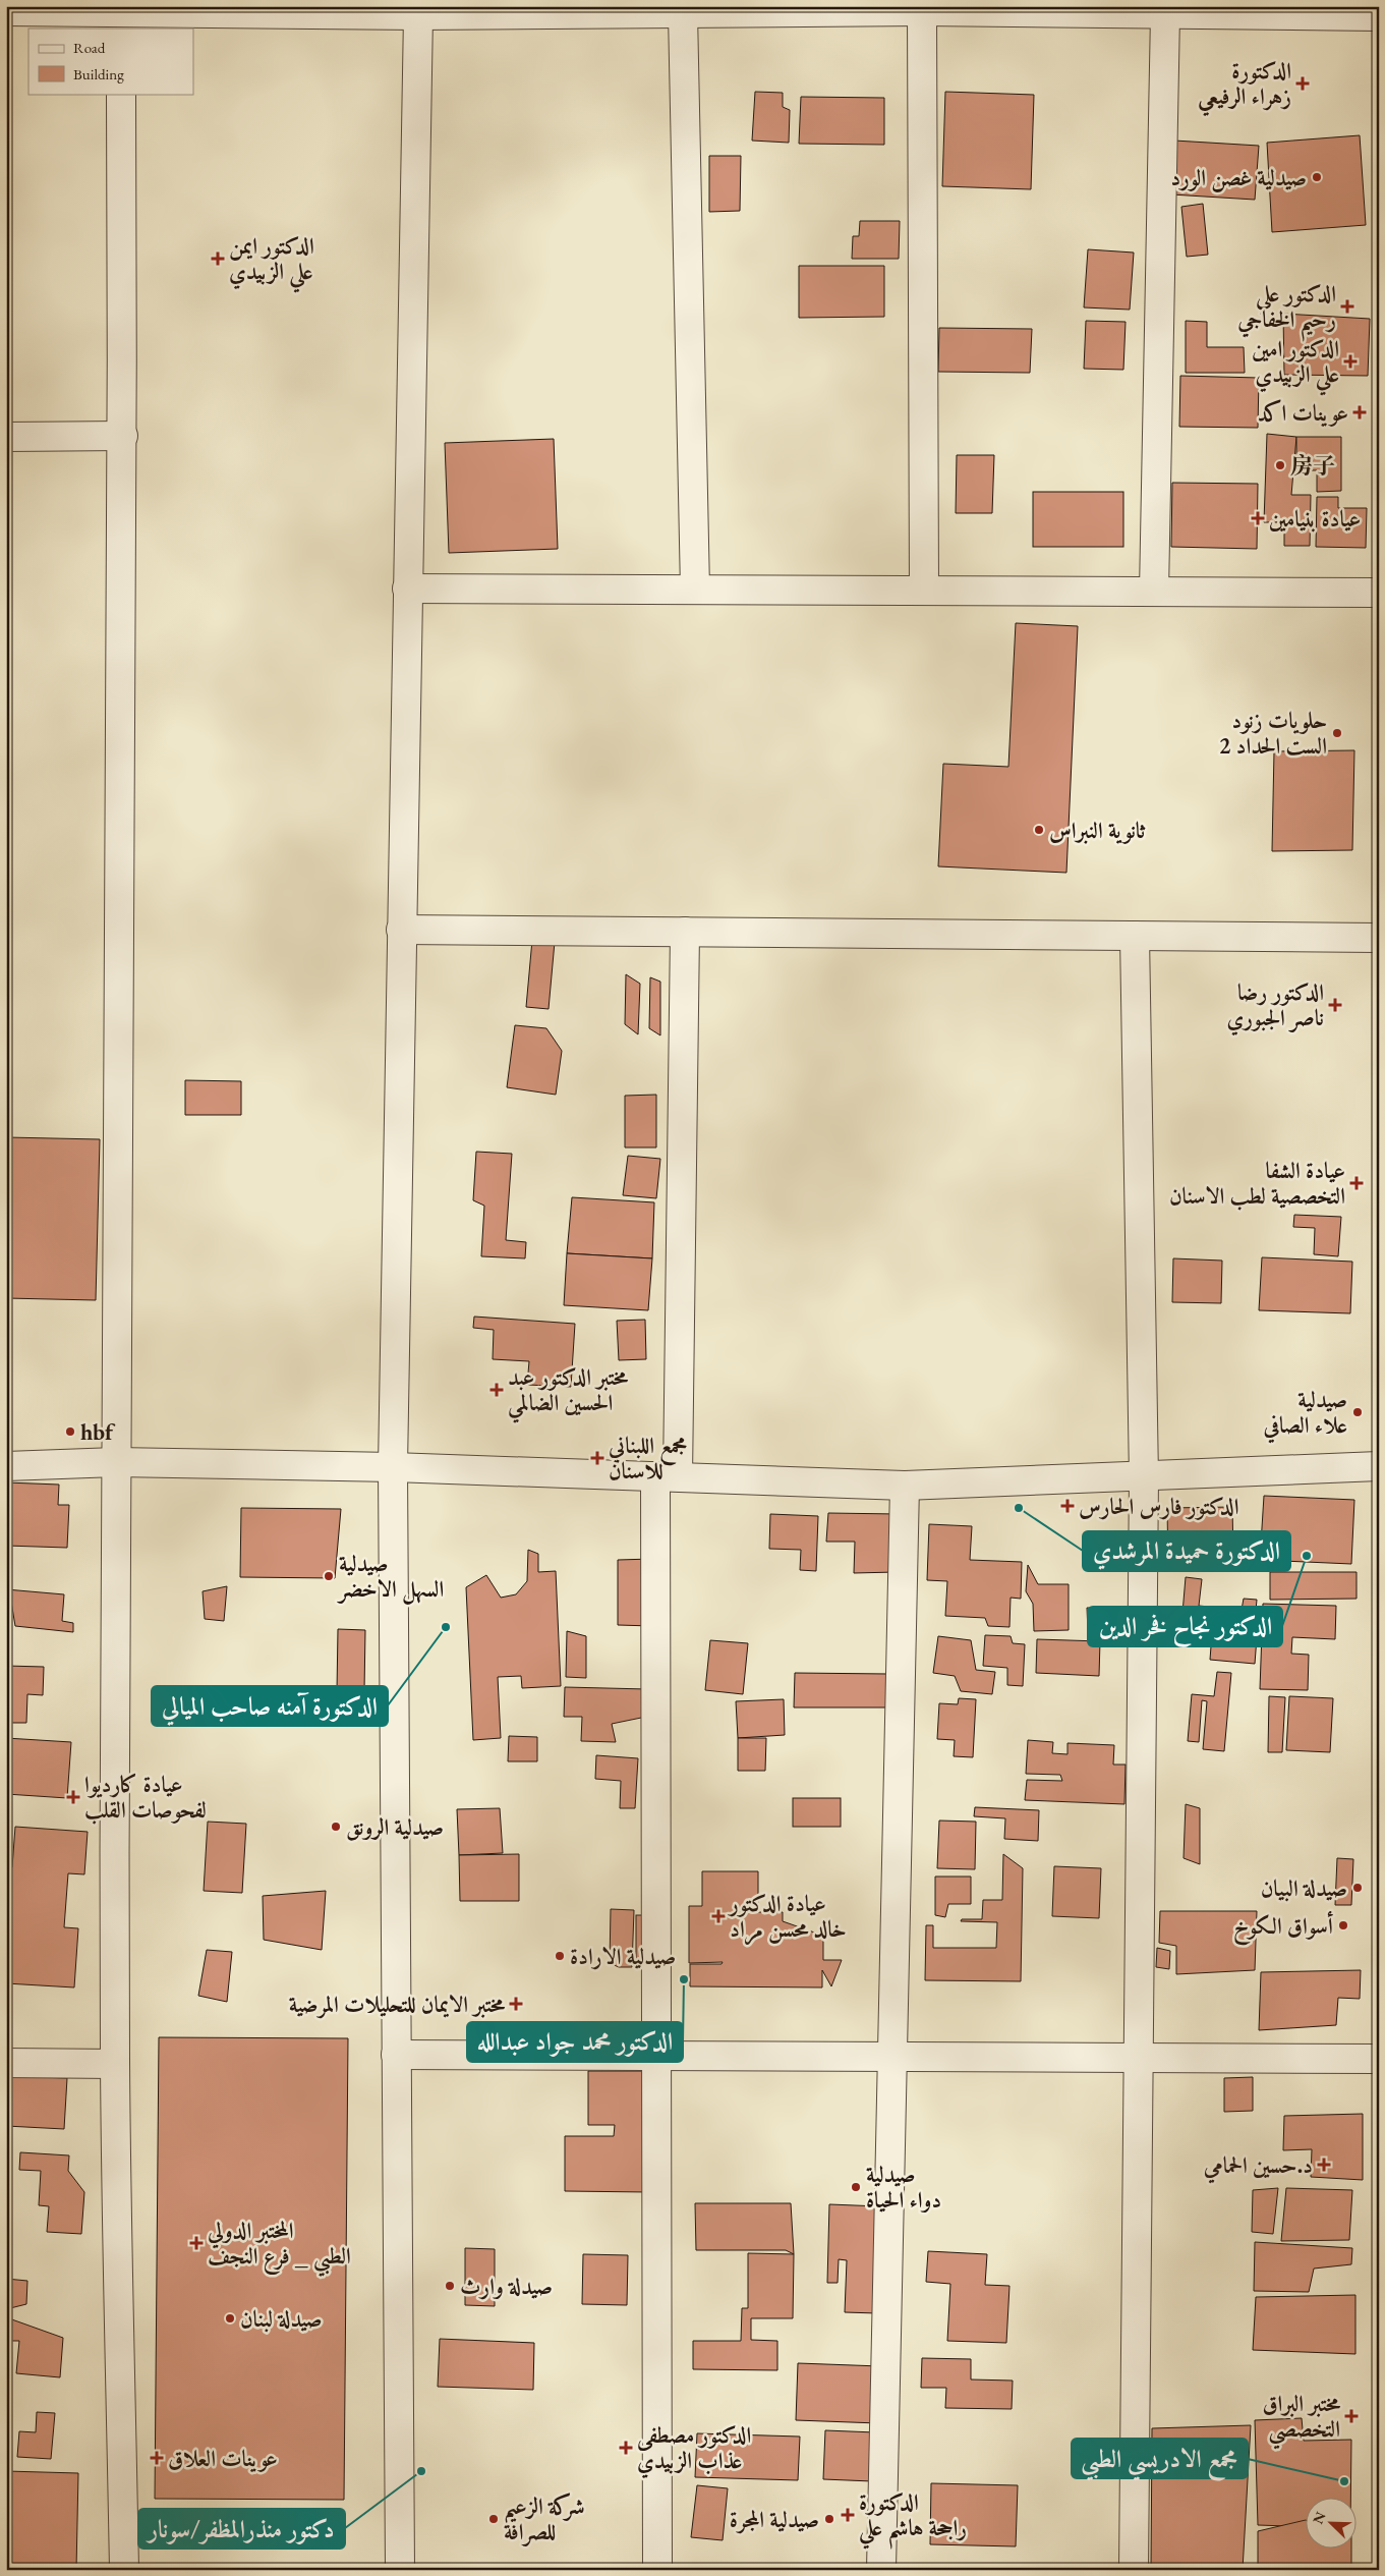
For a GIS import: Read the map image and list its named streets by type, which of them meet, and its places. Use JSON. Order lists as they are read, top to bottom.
{
  "places": {
    "health": [
      "الدكتورة زهراء الرفيعي",
      "الدكتور ايمن علي الزبيدي",
      "الدكتور علي رحيم الخفاجي",
      "الدكتور امين علي الزبيدي",
      "عوينات اكد",
      "عيادة بنيامين",
      "الدكتور رضا ناصر الجبوري",
      "عيادة الشفا التخصصية لطب الاسنان",
      "مختبر الدكتور عبد الحسين الضالمي",
      "مجمع اللبناني للاسنان",
      "الدكتور فارس الحارس",
      "عيادة كارديوا لفحوصات القلب",
      "عيادة الدكتور خالد محسن مراد",
      "مختبر الايمان للتحليلات المرضية",
      "د.حسين الحمامي",
      "المختبر الدولي الطبي _ فرع النجف",
      "مختبر البراق التخصصي",
      "الدكتور مصطفى عذاب الزبيدي",
      "عوينات العلاق",
      "الدكتورة راجحة هاشم علي"
    ],
    "other": [
      "صيدلية غصن الورد",
      "房子",
      "حلويات زنود الست الحداد 2",
      "ثانوية النبراس",
      "صيدلية علاء الصافي",
      "hbf",
      "الدكتورة حميدة المرشدي",
      "الدكتور نجاح فخر الدين",
      "صيدلية السهل الاخضر",
      "الدكتورة آمنه صاحب الميالي",
      "صيدلية الرونق",
      "صيدلة البيان",
      "أسواق الكوخ",
      "صيدلية الارادة",
      "الدكتور محمد جواد عبدالله",
      "صيدلية دواء الحياة",
      "صيدلة وارث",
      "صيدلة لبنان",
      "دكتور منذرالمظفر/سونار",
      "مجمع الادريسي الطبي",
      "شركة الزعيم للصرافة",
      "صيدلية المجرة"
    ]
  },
  "legend": ["Road", "Building"],
  "north": "top left"
}
